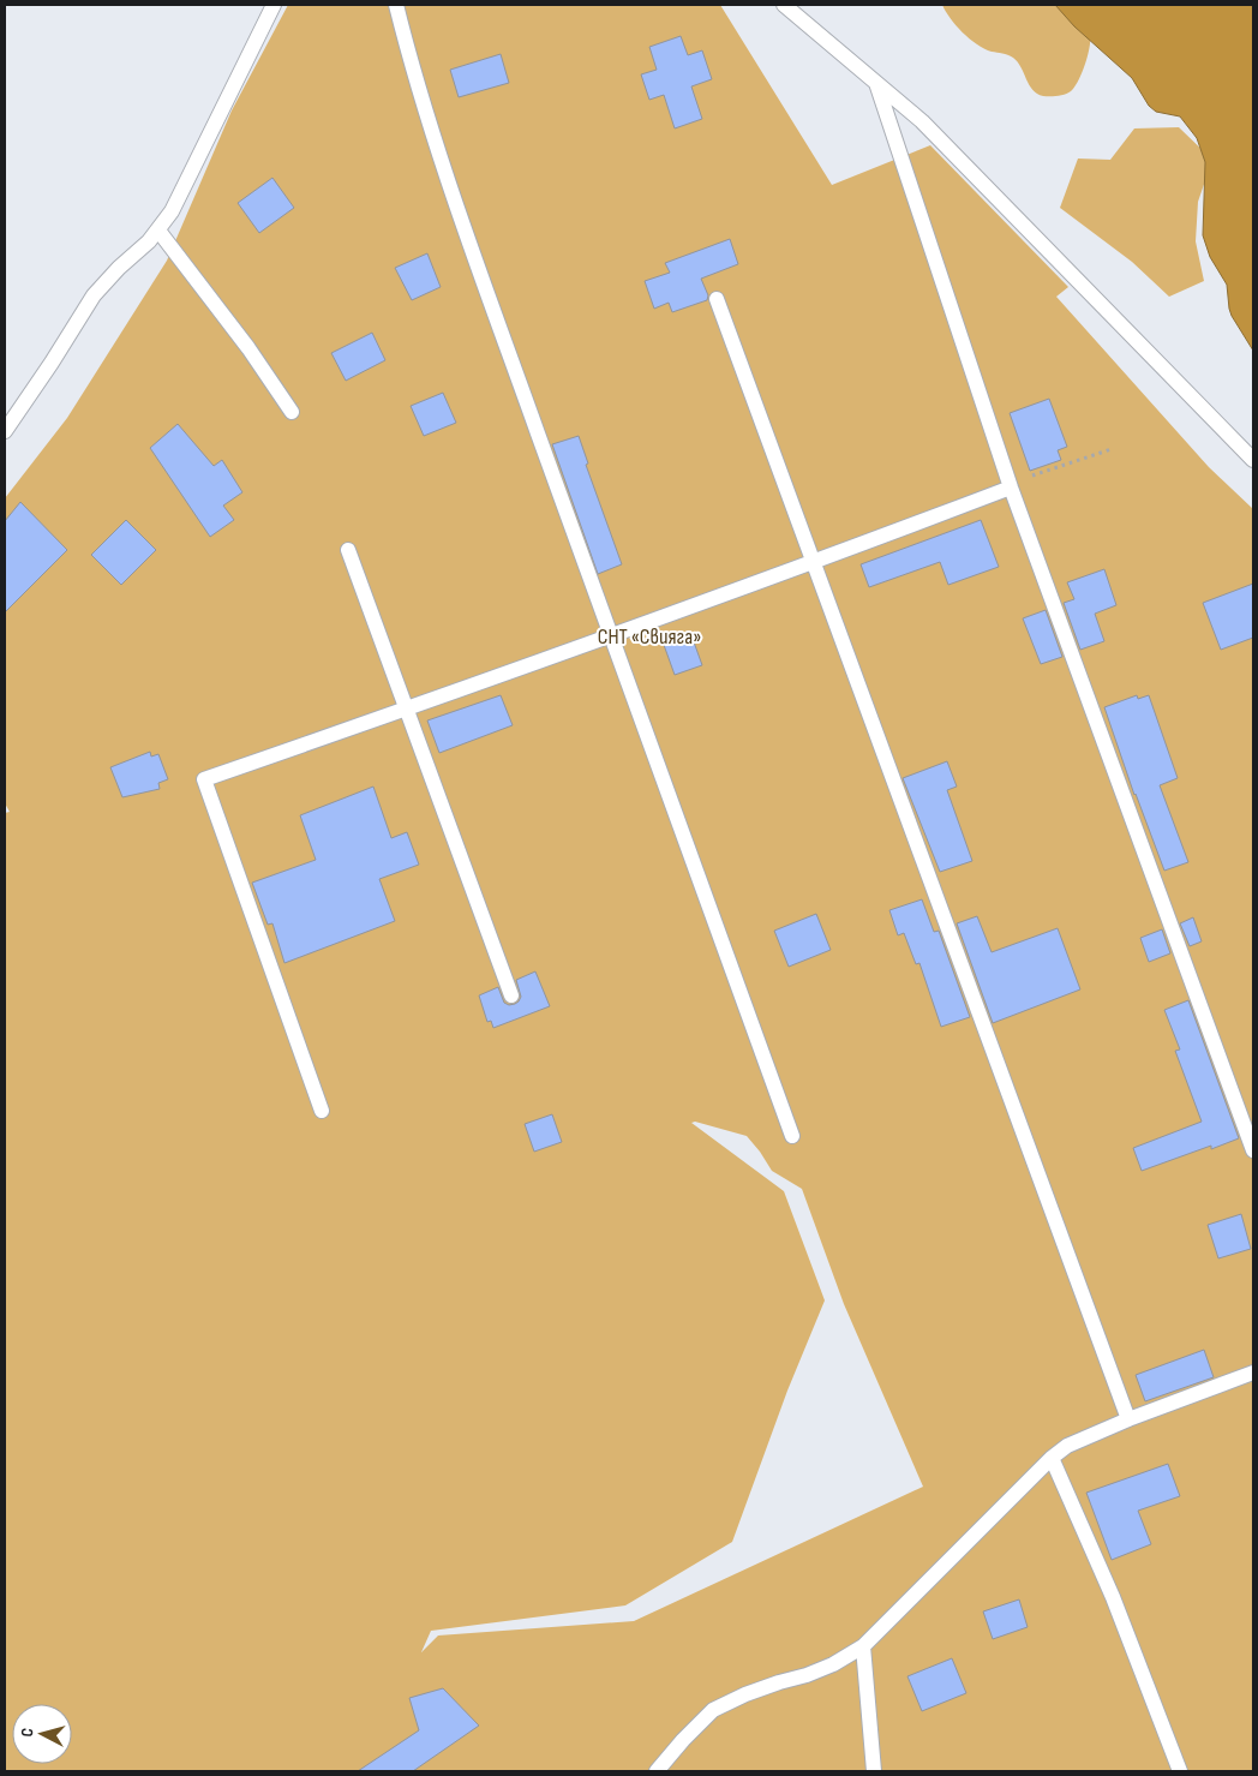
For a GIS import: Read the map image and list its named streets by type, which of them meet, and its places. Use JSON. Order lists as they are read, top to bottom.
{
  "parks": ["СНТ «Свияга»"],
  "north": "left"
}
